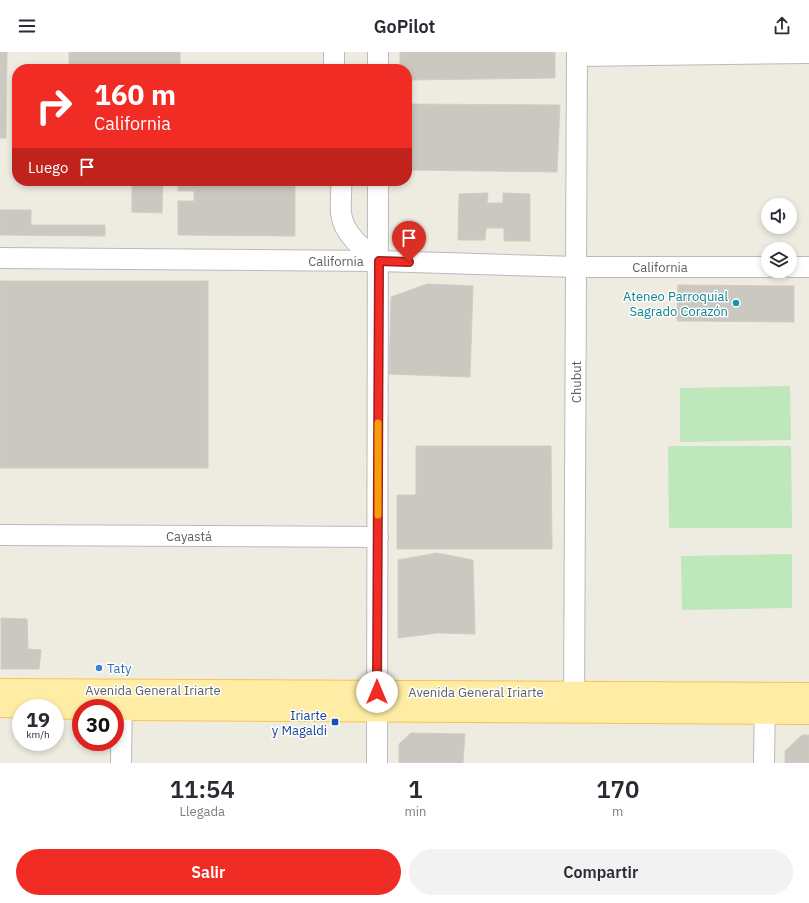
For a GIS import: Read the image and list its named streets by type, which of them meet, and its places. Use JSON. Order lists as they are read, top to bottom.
{
  "streets": {
    "main road": ["Avenida General Iriarte"],
    "street": ["California", "Chubut", "Cayastá"]
  },
  "crossings": [
    ["California", "Chubut"],
    ["Chubut", "Avenida General Iriarte"]
  ],
  "places": {
    "other": ["Ateneo Parroquial Sagrado Corazón", "Taty"],
    "transit": ["Iriarte y Magaldi"]
  },
  "page": {
    "header": "GoPilot",
    "turn": ["160 m", "California"],
    "then": "Luego",
    "speed": "19 km/h",
    "limit": "30",
    "eta": [
      "11:54",
      "Llegada",
      "1",
      "min",
      "170",
      "m"
    ],
    "buttons": ["Salir", "Compartir"]
  }
}
